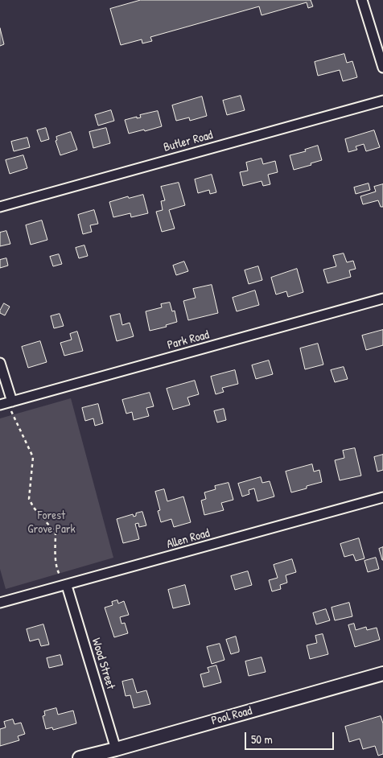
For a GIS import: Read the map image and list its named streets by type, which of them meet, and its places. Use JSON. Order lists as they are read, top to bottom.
{
  "streets": {
    "street": [
      "Butler Road",
      "Park Road",
      "Allen Road",
      "Wood Street",
      "Pool Road"
    ]
  },
  "crossings": [
    ["Allen Road", "Wood Street"],
    ["Wood Street", "Pool Road"]
  ],
  "parks": ["Forest Grove Park"],
  "scale_bar": "50 m"
}
